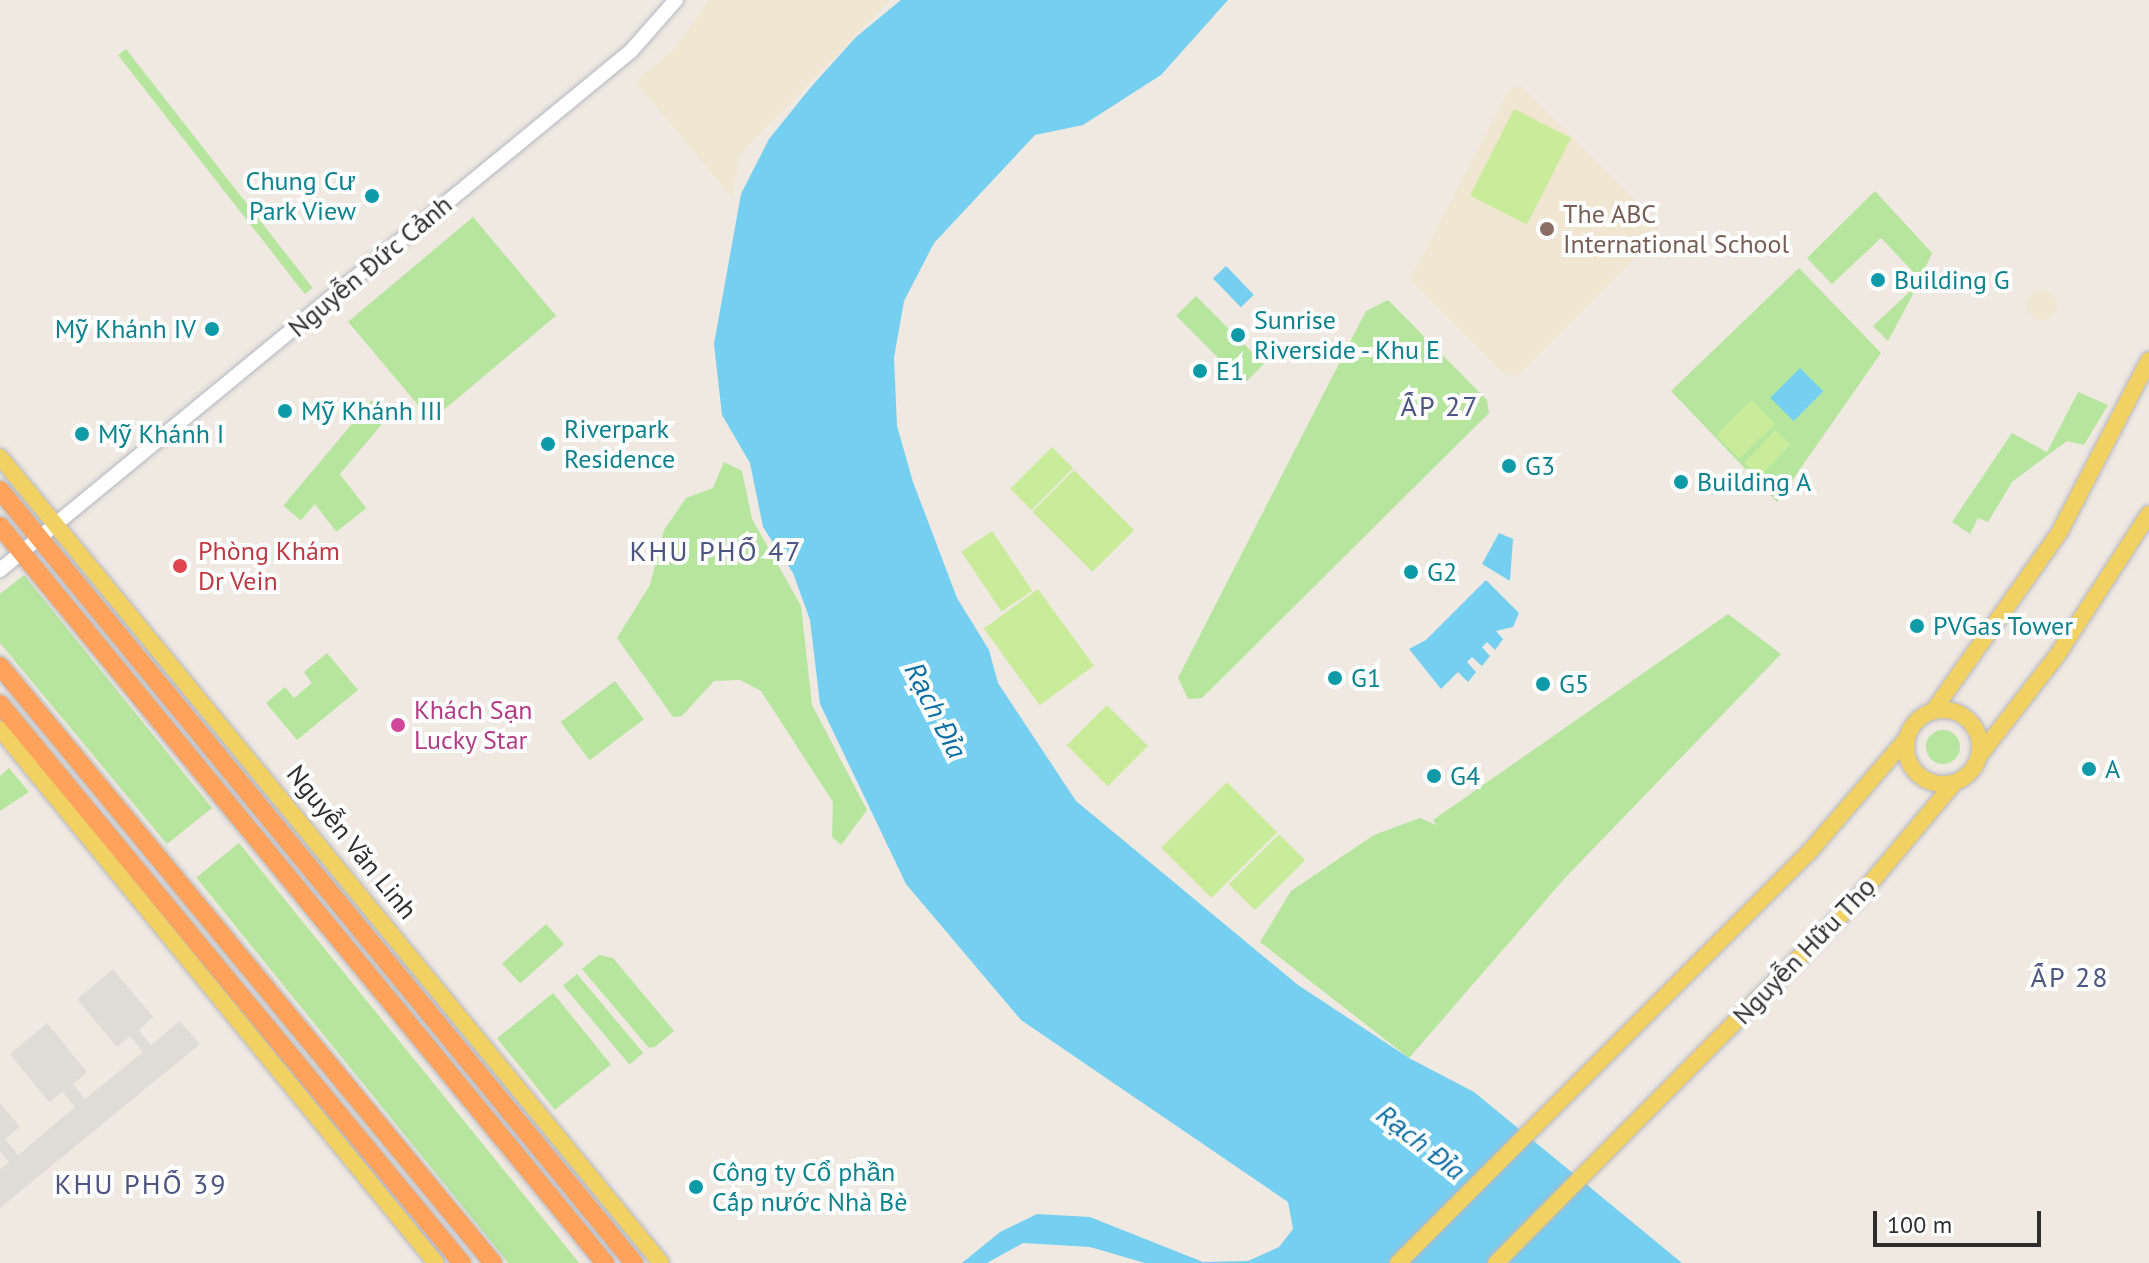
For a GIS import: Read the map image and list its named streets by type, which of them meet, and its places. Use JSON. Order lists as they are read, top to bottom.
{
  "streets": {
    "highway": ["Nguyễn Văn Linh"],
    "main road": ["Nguyễn Đức Cảnh", "Nguyễn Hữu Thọ"]
  },
  "crossings": [
    ["Nguyễn Đức Cảnh", "Nguyễn Văn Linh"]
  ],
  "districts": [
    "ẤP 27",
    "KHU PHỐ 47",
    "ẤP 28",
    "KHU PHỐ 39"
  ],
  "water": ["Rạch Đỉa"],
  "places": [
    "Chung Cư Park View",
    "The ABC International School",
    "Building G",
    "Mỹ Khánh IV",
    "Sunrise Riverside - Khu E",
    "E1",
    "Mỹ Khánh III",
    "Mỹ Khánh I",
    "Riverpark Residence",
    "G3",
    "Building A",
    "Phòng Khám Dr Vein",
    "G2",
    "PVGas Tower",
    "G1",
    "G5",
    "Khách Sạn Lucky Star",
    "A",
    "G4",
    "Công ty Cổ phần Cấp nước Nhà Bè"
  ],
  "scale_bar": "100 m"
}
